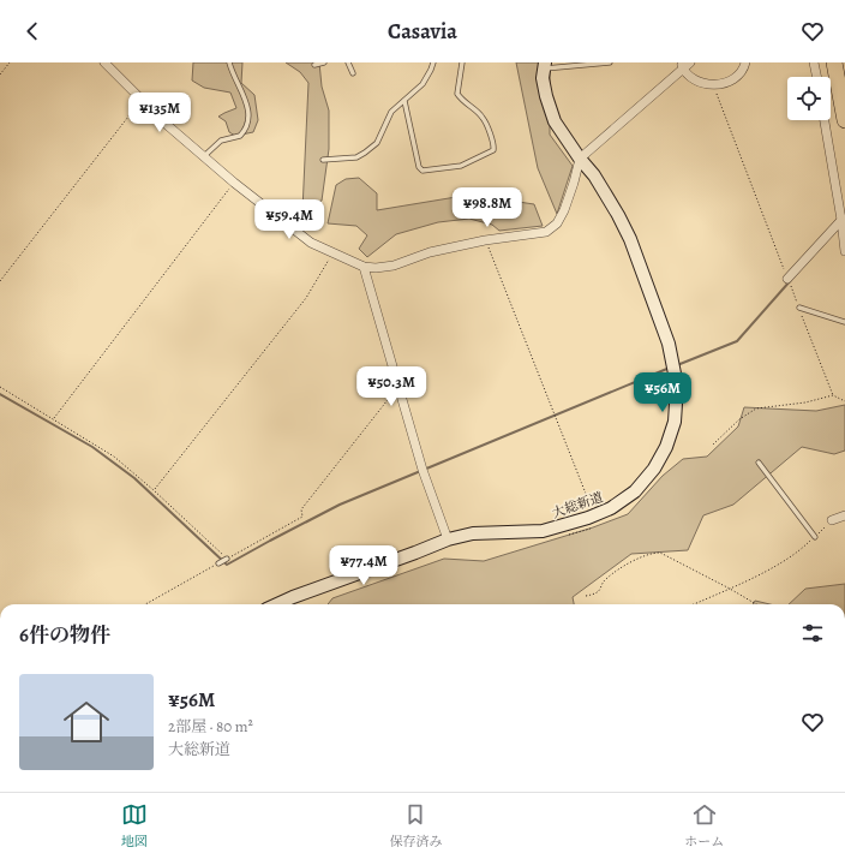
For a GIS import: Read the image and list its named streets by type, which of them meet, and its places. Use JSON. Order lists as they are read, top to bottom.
{
  "streets": {
    "street": ["大総新道"]
  },
  "page": {
    "header": "Casavia",
    "price": [
      "¥135M",
      "¥98.8M",
      "¥59.4M",
      "¥50.3M",
      "¥56M",
      "¥77.4M"
    ],
    "heading": "6件の物件",
    "list": [
      {
        "name": "¥56M",
        "note": "2部屋 · 80 m² · 大総新道"
      }
    ],
    "tabs": ["地図", "保存済み", "ホーム"]
  }
}
